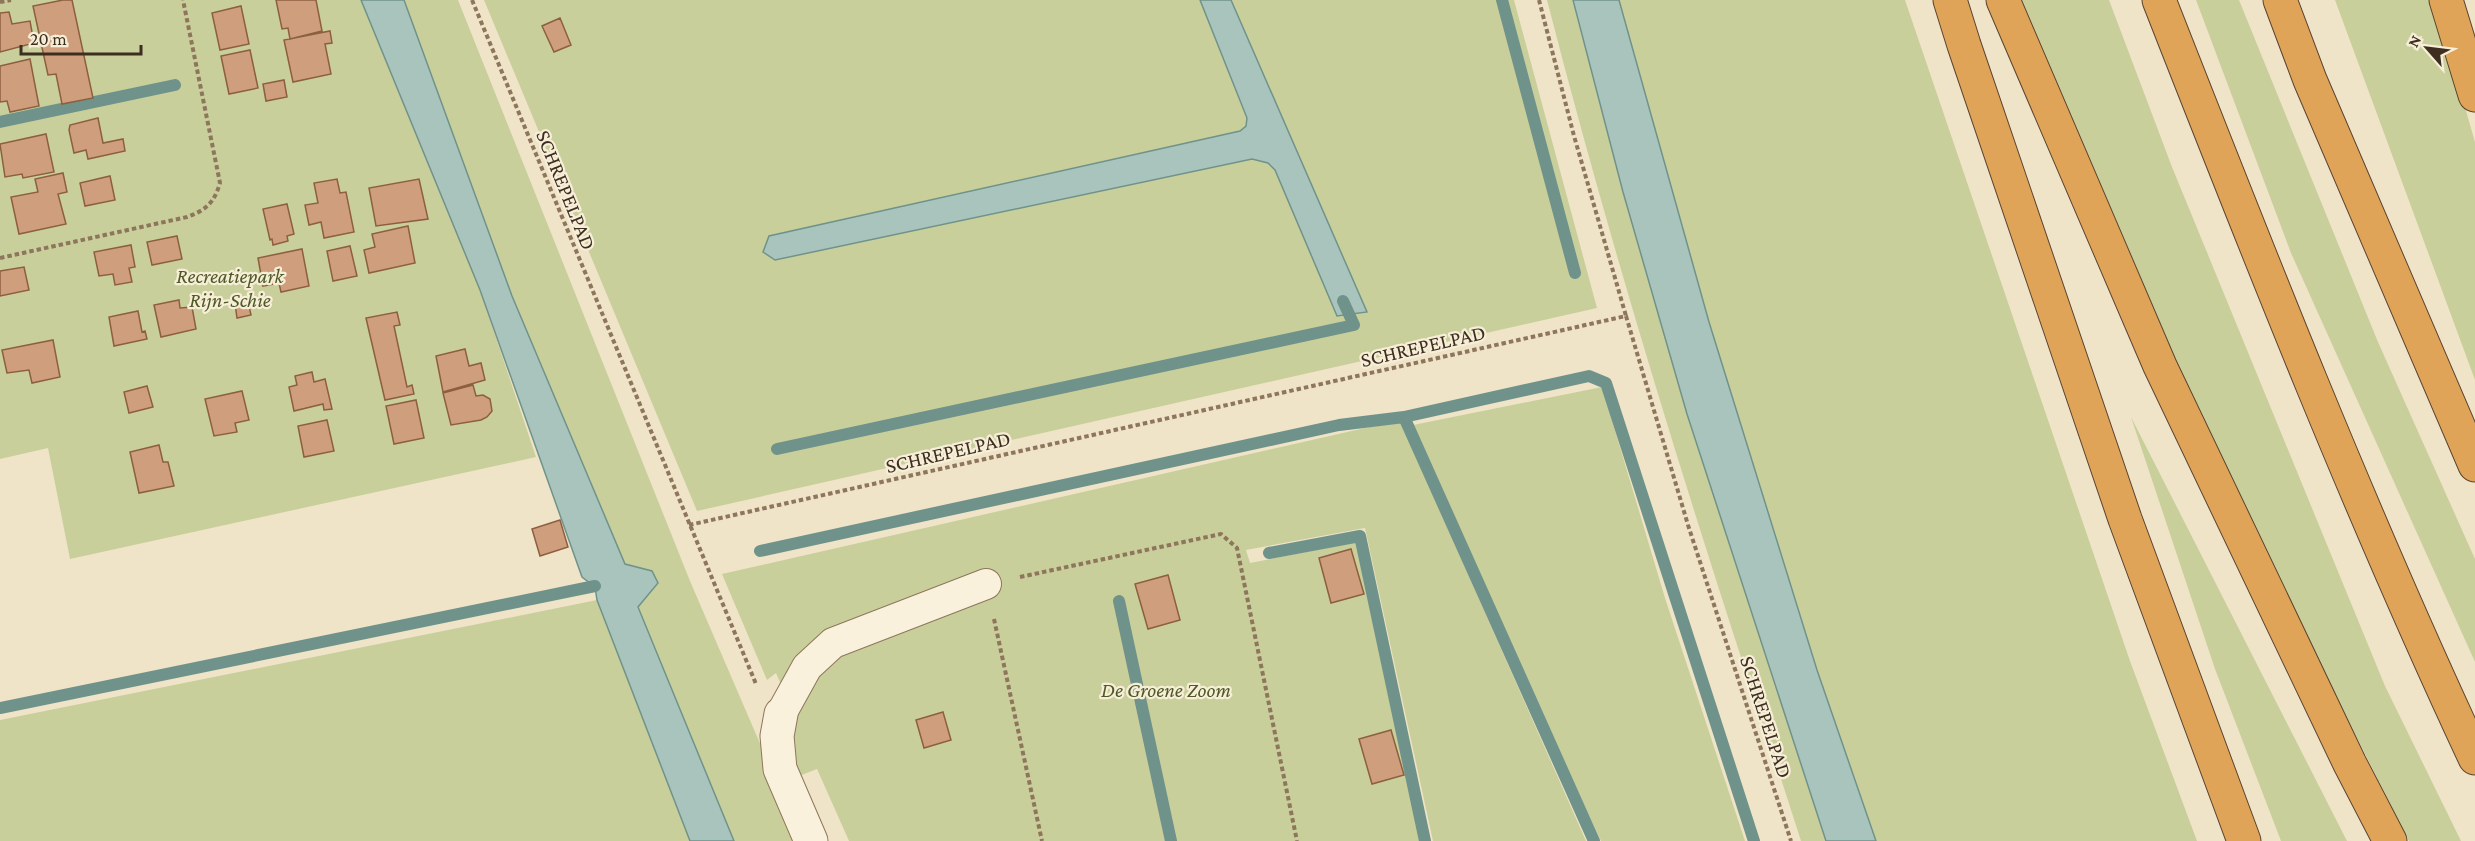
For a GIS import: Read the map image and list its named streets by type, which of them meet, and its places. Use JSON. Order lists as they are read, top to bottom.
{
  "streets": {
    "path": ["SCHREPELPAD"]
  },
  "parks": ["Recreatiepark Rijn-Schie", "De Groene Zoom"],
  "scale_bar": "20 m",
  "north": "top left"
}
